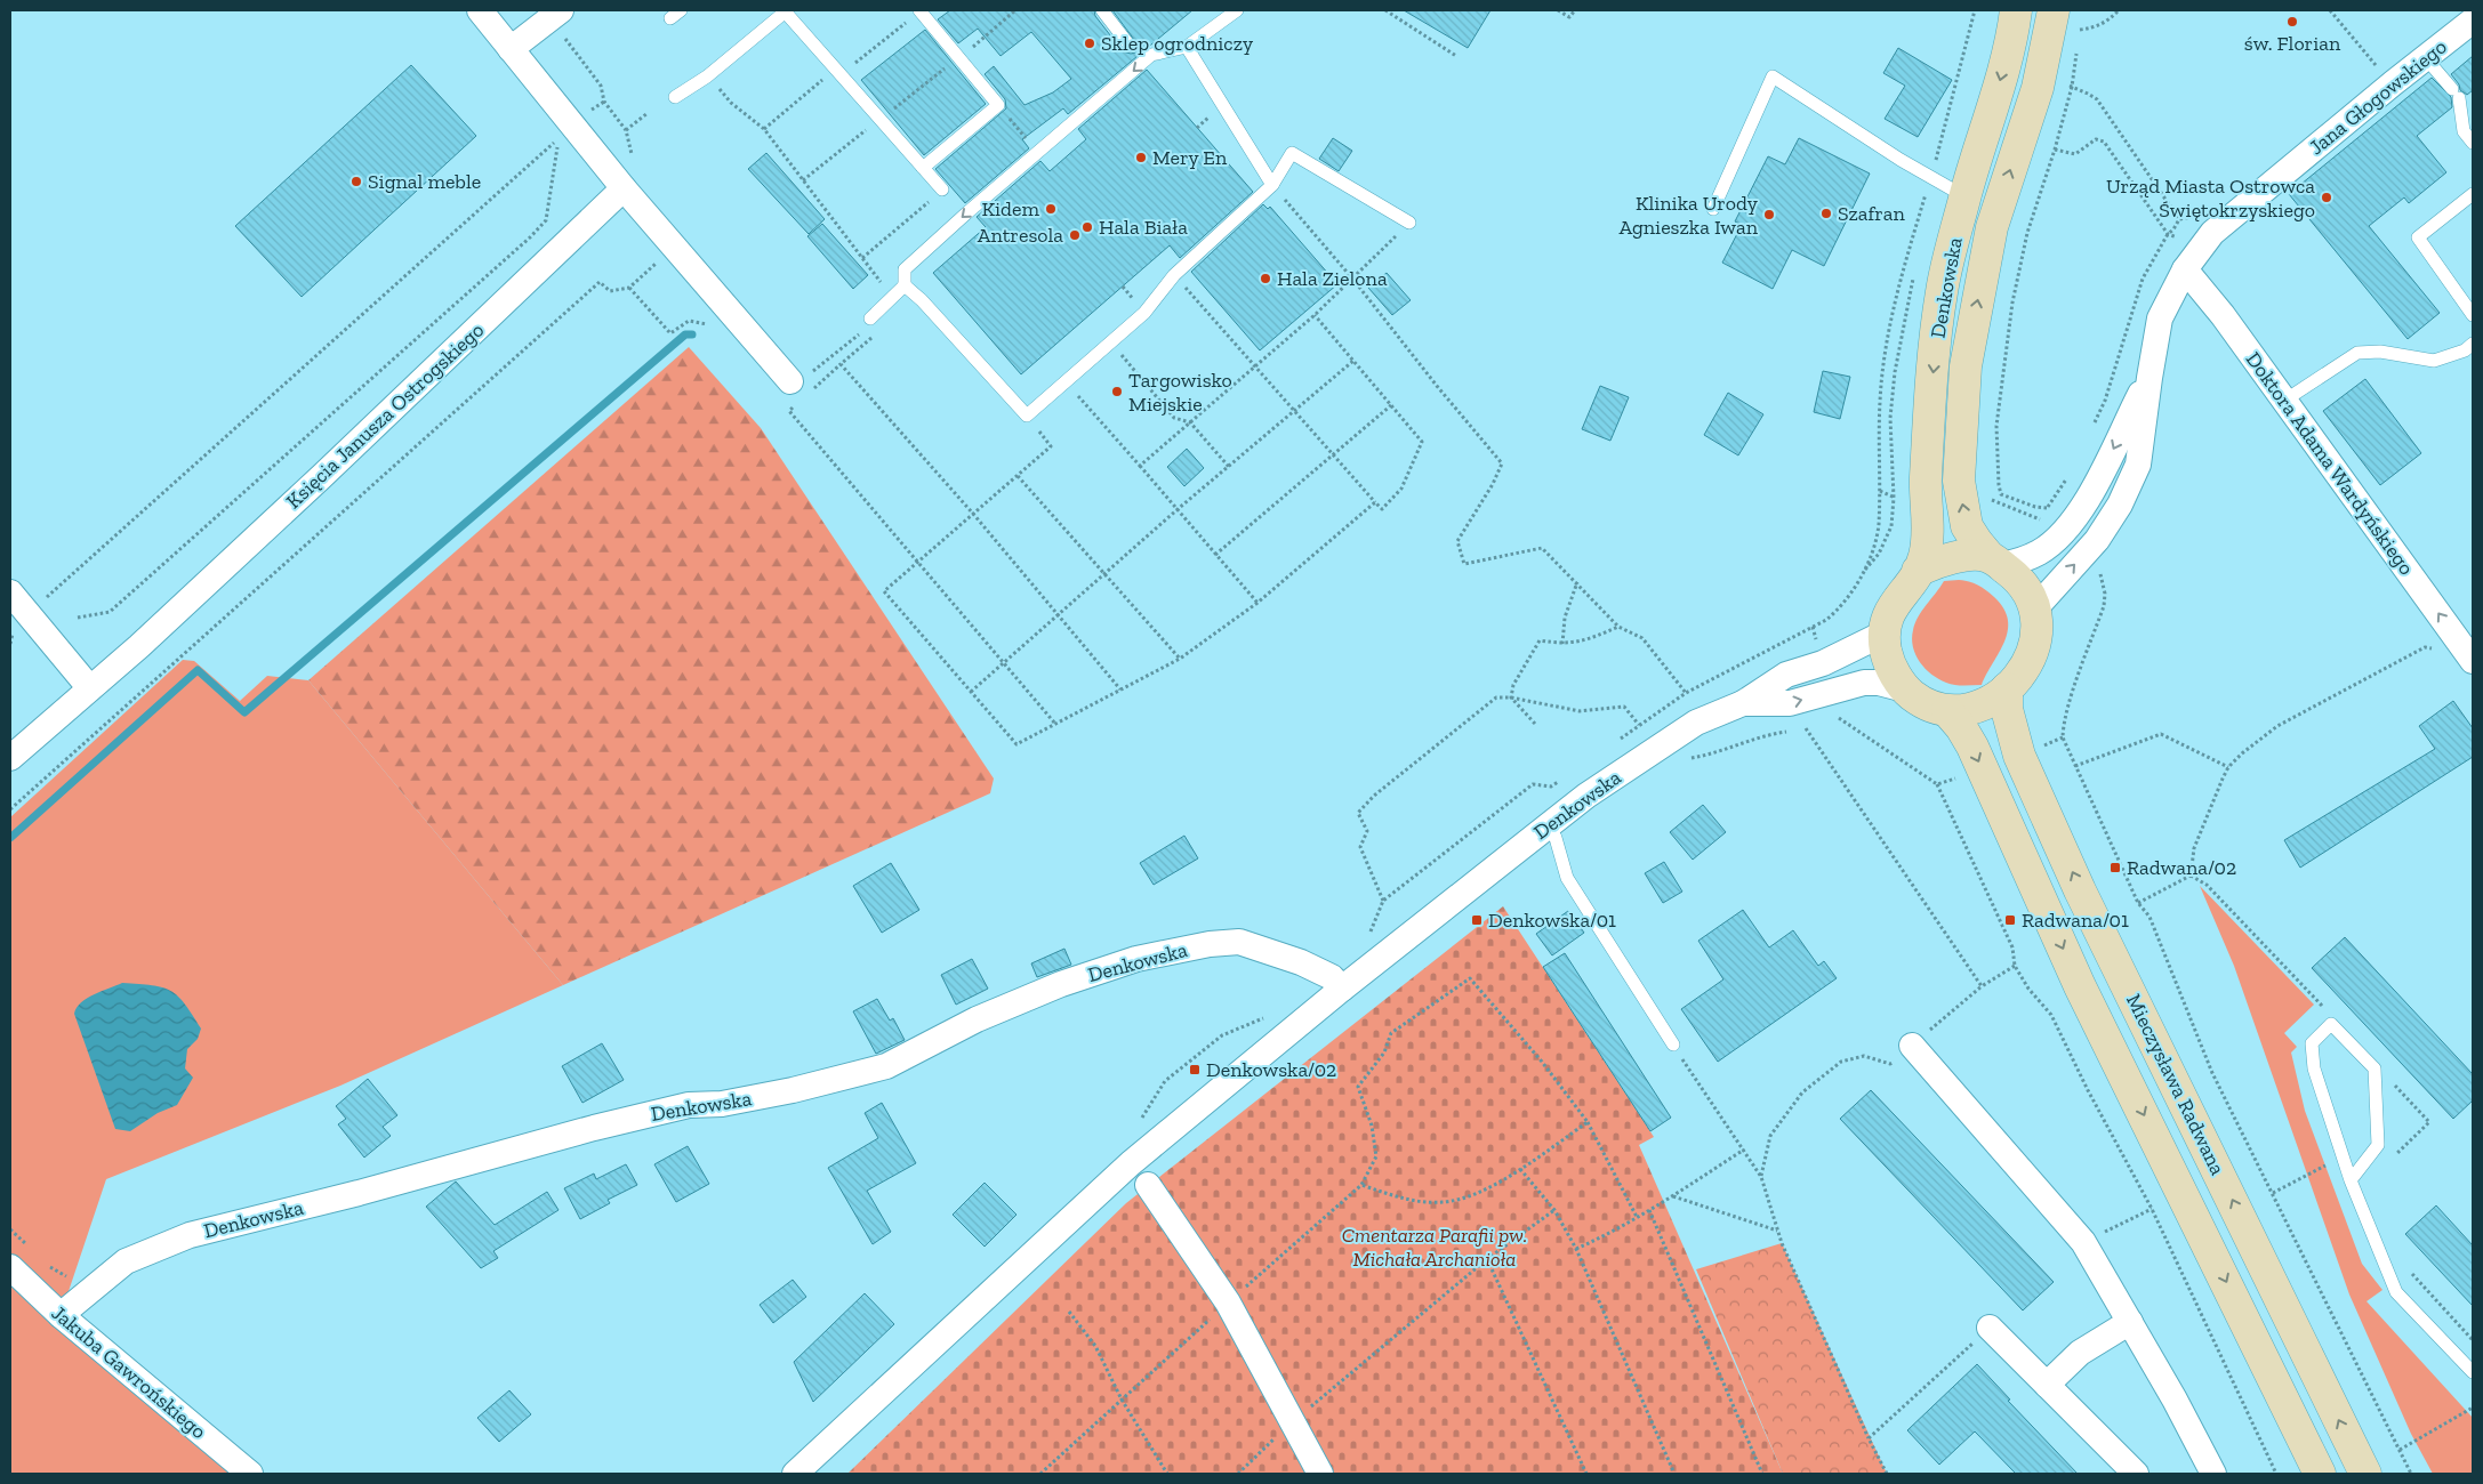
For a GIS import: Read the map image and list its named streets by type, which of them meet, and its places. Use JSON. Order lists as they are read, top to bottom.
{
  "streets": {
    "main road": ["Denkowska", "Mieczysława Radwana"],
    "street": [
      "Jana Głogowskiego",
      "Księcia Janusza Ostrogskiego",
      "Doktora Adama Wardyńskiego",
      "Jakuba Gawrońskiego"
    ]
  },
  "crossings": [
    ["Jana Głogowskiego", "Doktora Adama Wardyńskiego"],
    ["Denkowska", "Mieczysława Radwana"],
    ["Denkowska", "Jakuba Gawrońskiego"]
  ],
  "one_way": ["Doktora Adama Wardyńskiego"],
  "parks": ["Cmentarza Parafii pw. Michała Archanioła"],
  "places": {
    "other": [
      "św. Florian",
      "Sklep ogrodniczy",
      "Mery En",
      "Signal meble",
      "Urząd Miasta Ostrowca Świętokrzyskiego",
      "Kidem",
      "Szafran",
      "Klinika Urody Agnieszka Iwan",
      "Hala Biała",
      "Antresola",
      "Hala Zielona",
      "Targowisko Miejskie"
    ],
    "transit": [
      "Radwana/02",
      "Denkowska/01",
      "Radwana/01",
      "Denkowska/02"
    ]
  }
}
